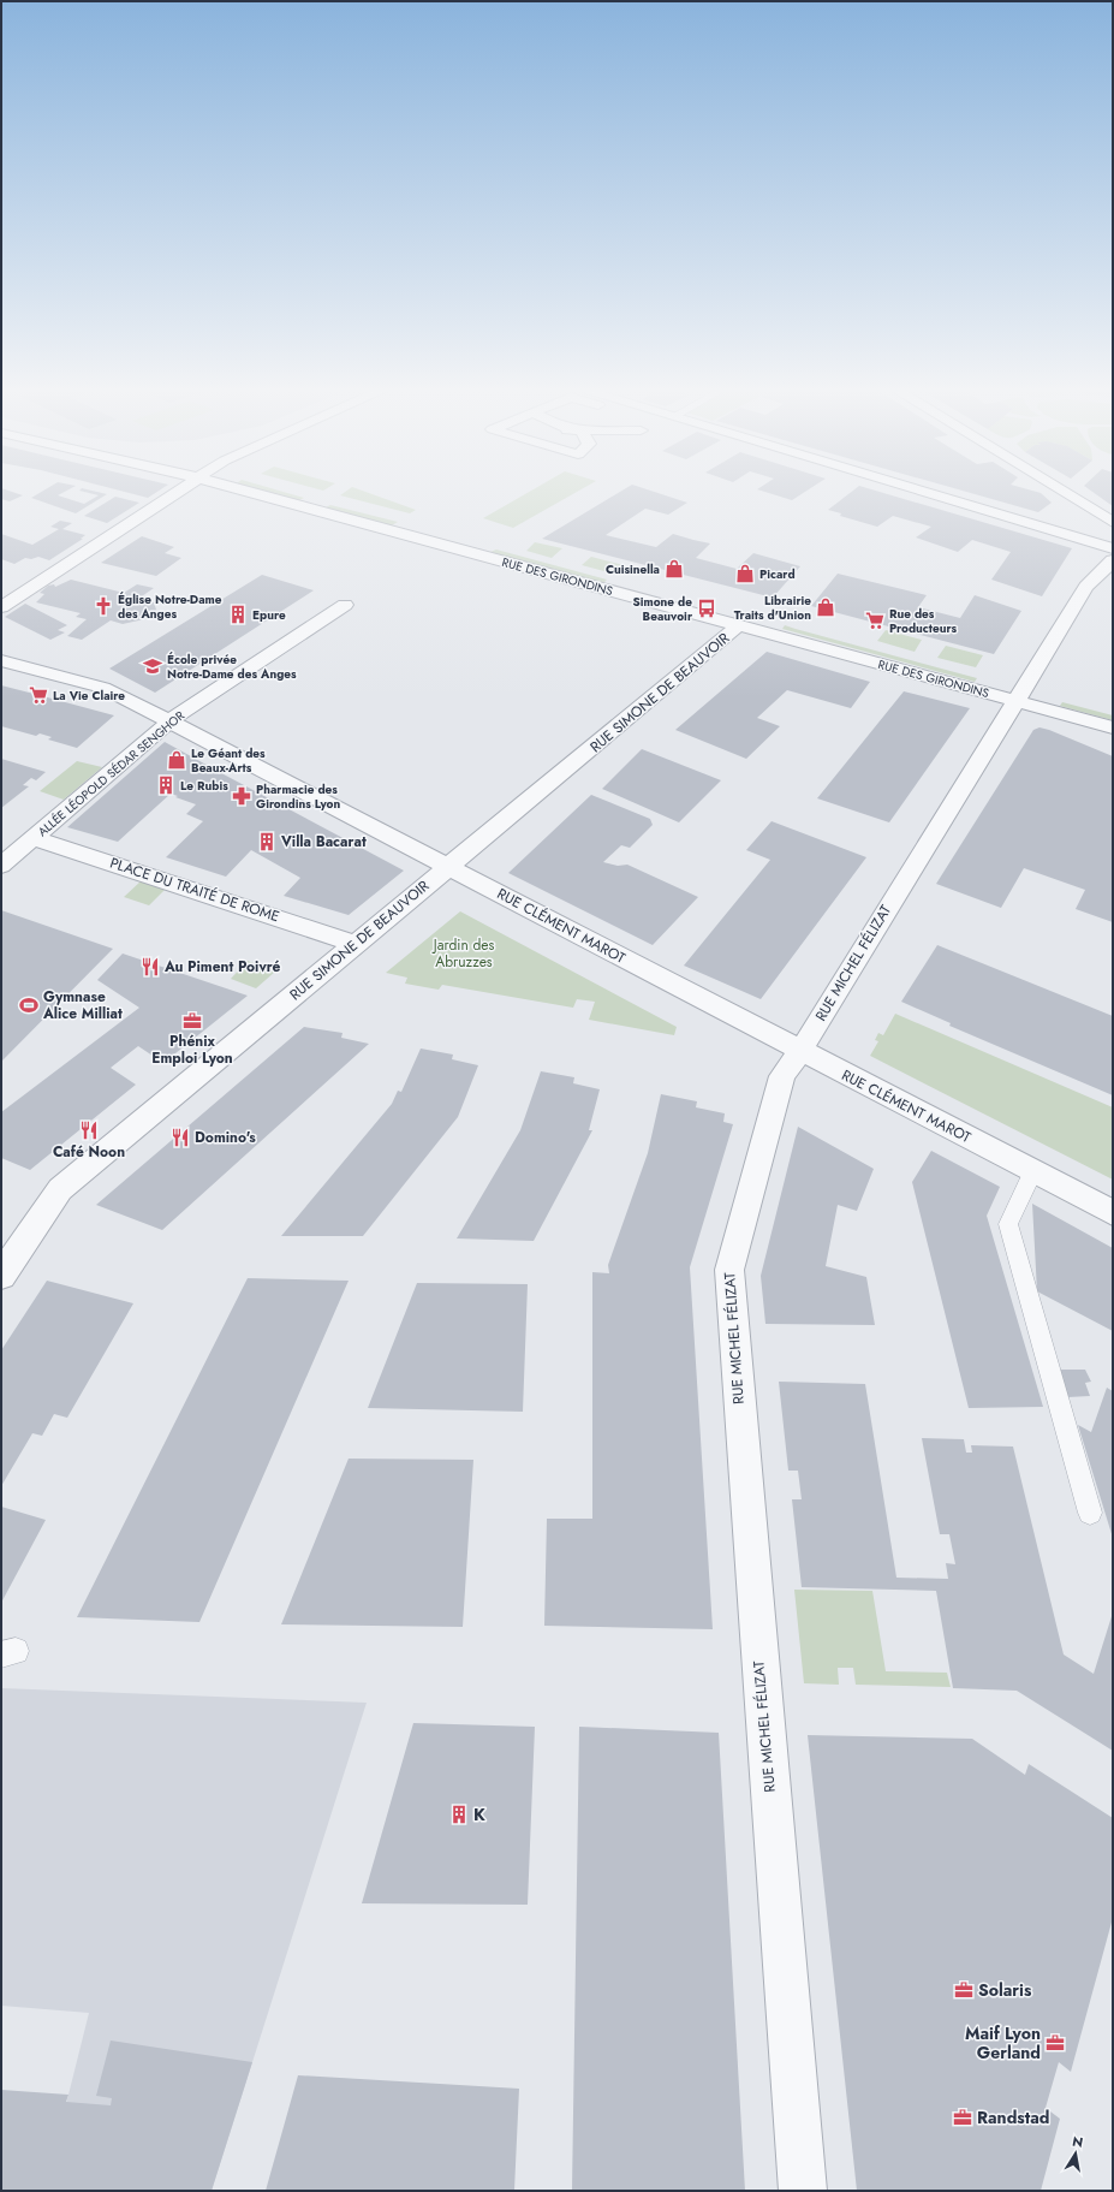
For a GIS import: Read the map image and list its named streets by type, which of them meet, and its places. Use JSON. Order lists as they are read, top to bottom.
{
  "streets": {
    "street": [
      "RUE DES GIRONDINS",
      "RUE SIMONE DE BEAUVOIR",
      "ALLÉE LÉOPOLD SÉDAR SENGHOR",
      "PLACE DU TRAITÉ DE ROME",
      "RUE CLÉMENT MAROT",
      "RUE MICHEL FÉLIZAT"
    ]
  },
  "crossings": [
    ["RUE DES GIRONDINS", "RUE SIMONE DE BEAUVOIR"],
    ["RUE DES GIRONDINS", "RUE MICHEL FÉLIZAT"],
    ["RUE SIMONE DE BEAUVOIR", "PLACE DU TRAITÉ DE ROME"],
    ["RUE SIMONE DE BEAUVOIR", "RUE CLÉMENT MAROT"],
    ["ALLÉE LÉOPOLD SÉDAR SENGHOR", "PLACE DU TRAITÉ DE ROME"],
    ["ALLÉE LÉOPOLD SÉDAR SENGHOR", "RUE CLÉMENT MAROT"],
    ["RUE CLÉMENT MAROT", "RUE MICHEL FÉLIZAT"]
  ],
  "parks": ["Jardin des Abruzzes"],
  "places": {
    "shop": [
      "Cuisinella",
      "Picard",
      "Librairie Traits d'Union",
      "Le Géant des Beaux-Arts"
    ],
    "church": ["Église Notre-Dame des Anges"],
    "bus stop": ["Simone de Beauvoir"],
    "building": [
      "Epure",
      "Le Rubis",
      "Villa Bacarat",
      "K"
    ],
    "supermarket": ["Rue des Producteurs", "La Vie Claire"],
    "school or university": ["École privée Notre-Dame des Anges"],
    "pharmacy": ["Pharmacie des Girondins Lyon"],
    "restaurant": ["Au Piment Poivré", "Café Noon", "Domino's"],
    "sports": ["Gymnase Alice Milliat"],
    "office": [
      "Phénix Emploi Lyon",
      "Solaris",
      "Maif Lyon Gerland",
      "Randstad"
    ]
  },
  "north": "top"
}
